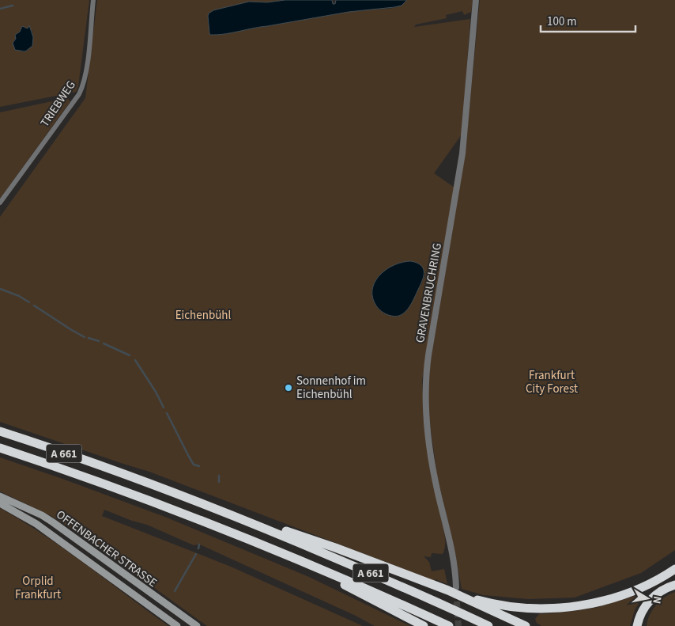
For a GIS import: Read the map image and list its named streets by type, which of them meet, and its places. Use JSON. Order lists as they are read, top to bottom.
{
  "streets": {
    "highway": ["A 661"],
    "main road": ["OFFENBACHER STRASSE"],
    "street": ["TRIEBWEG", "GRAVENBRUCHRING"]
  },
  "parks": ["Eichenbühl", "Frankfurt City Forest", "Orplid Frankfurt"],
  "places": ["Sonnenhof im Eichenbühl"],
  "scale_bar": "100 m",
  "north": "right"
}
